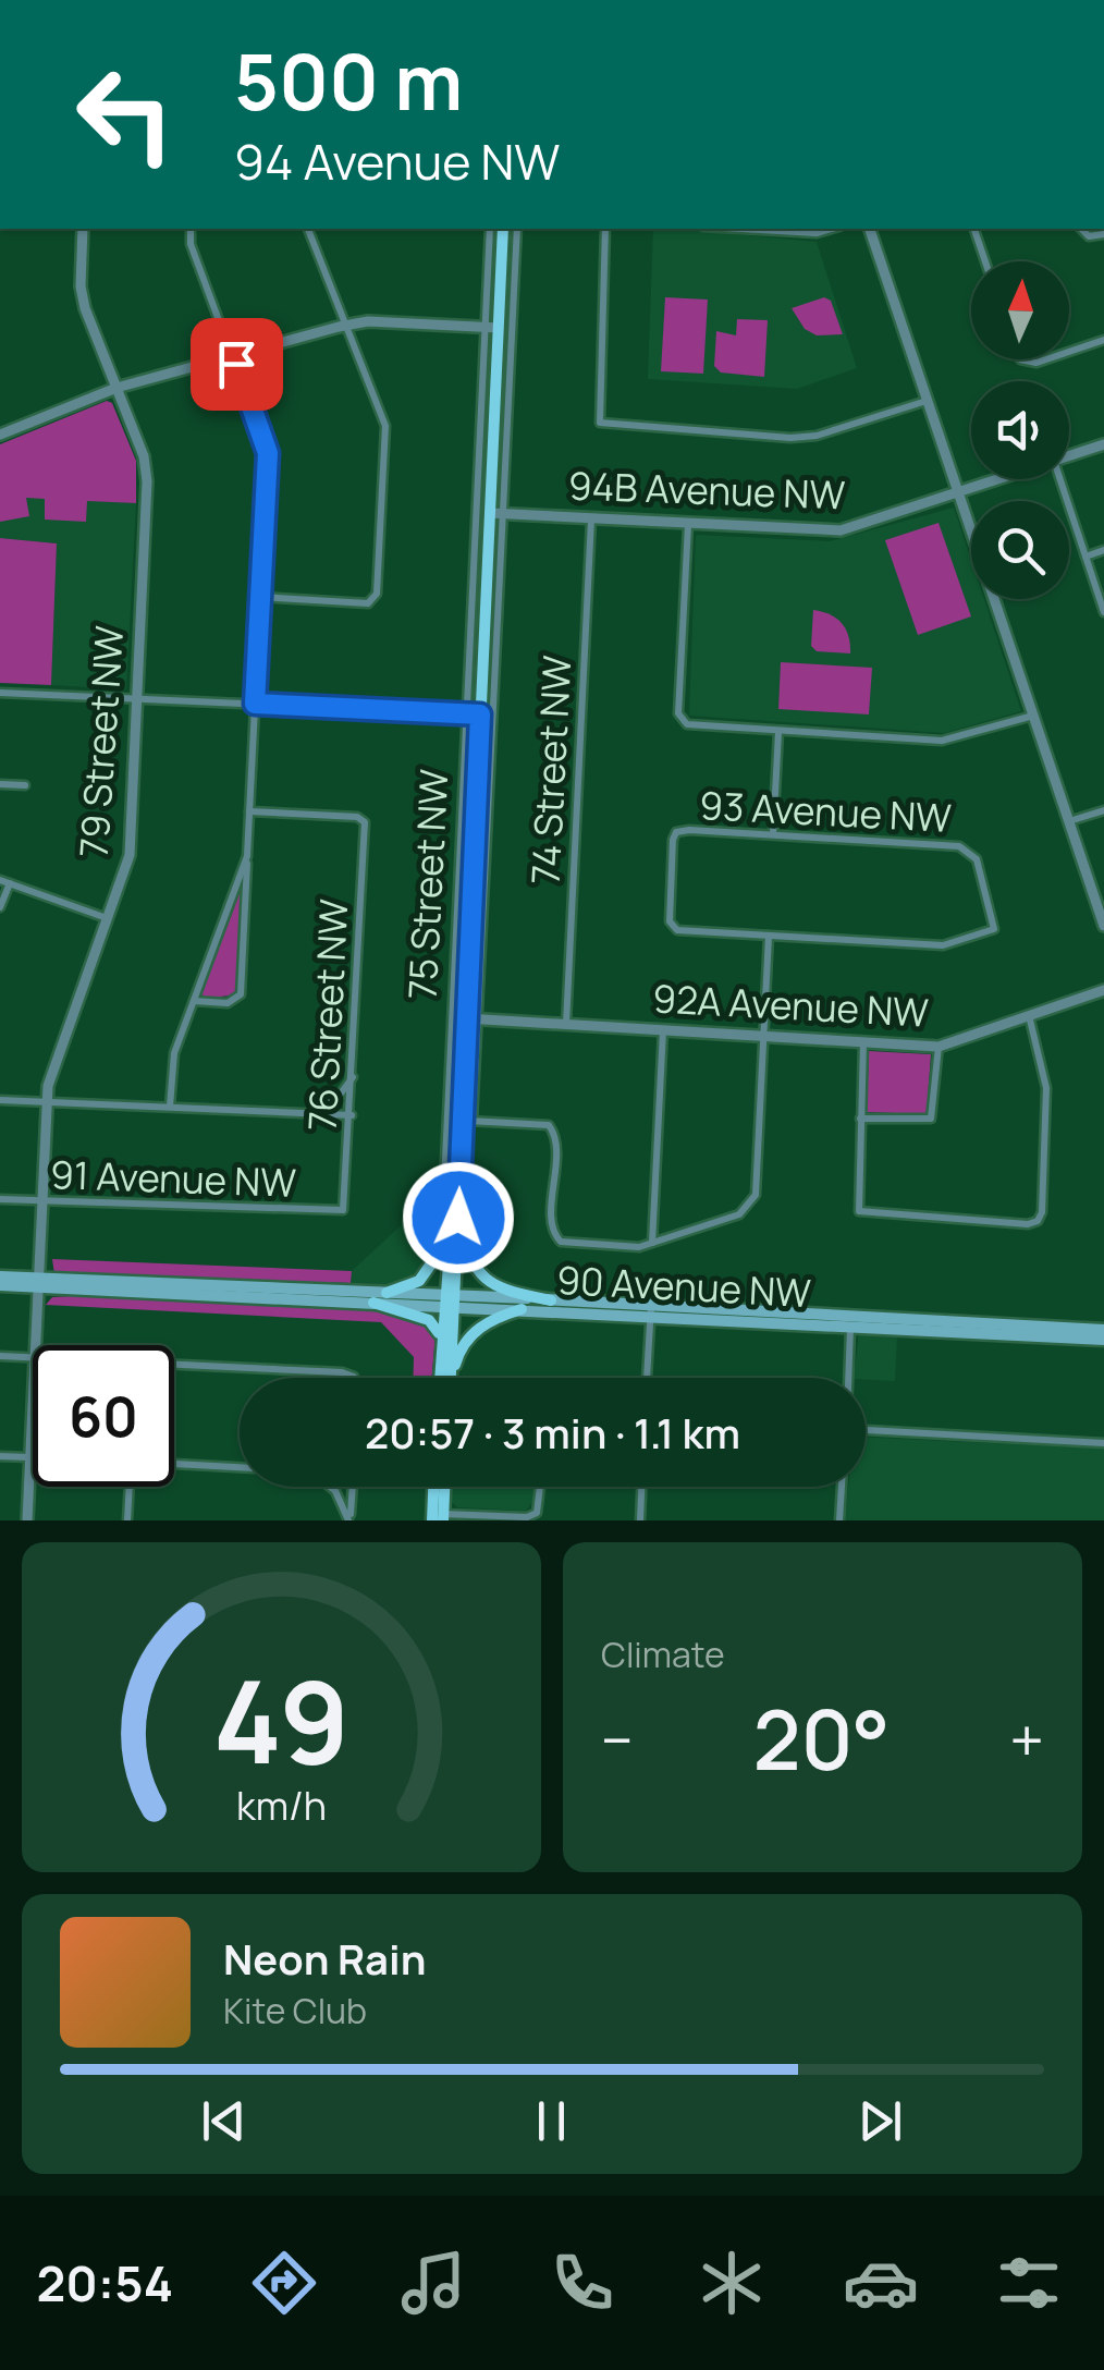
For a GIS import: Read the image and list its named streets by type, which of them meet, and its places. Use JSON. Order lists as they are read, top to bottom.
{
  "streets": {
    "main road": ["75 Street NW", "90 Avenue NW"],
    "street": [
      "94B Avenue NW",
      "79 Street NW",
      "74 Street NW",
      "93 Avenue NW",
      "92A Avenue NW",
      "76 Street NW",
      "91 Avenue NW"
    ]
  },
  "crossings": [
    ["94B Avenue NW", "74 Street NW"],
    ["94B Avenue NW", "75 Street NW"],
    ["79 Street NW", "91 Avenue NW"],
    ["79 Street NW", "90 Avenue NW"],
    ["74 Street NW", "92A Avenue NW"],
    ["75 Street NW", "92A Avenue NW"],
    ["75 Street NW", "90 Avenue NW"],
    ["76 Street NW", "91 Avenue NW"]
  ],
  "north": "top",
  "page": {
    "turn": ["500 m", "94 Avenue NW"],
    "limit": "60",
    "trip": "20:57 · 3 min · 1.1 km",
    "tile": "Climate",
    "heat": ["−", "20°", "+"],
    "song": ["Neon Rain", "Kite Club"],
    "tabs": "20:54",
    "gauge": ["49", "km/h"]
  }
}
